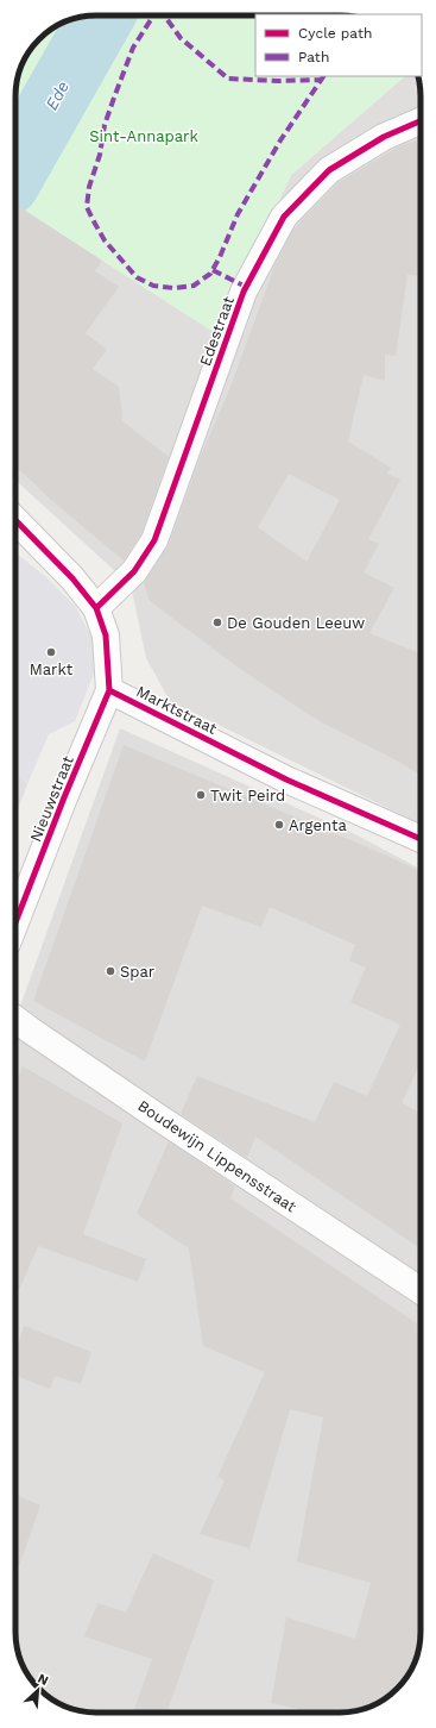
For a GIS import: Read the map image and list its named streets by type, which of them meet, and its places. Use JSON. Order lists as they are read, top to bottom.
{
  "streets": {
    "street": [
      "Edestraat",
      "Marktstraat",
      "Nieuwstraat",
      "Boudewijn Lippensstraat"
    ]
  },
  "crossings": [
    ["Marktstraat", "Nieuwstraat"]
  ],
  "water": ["Ede"],
  "parks": ["Sint-Annapark"],
  "places": [
    "De Gouden Leeuw",
    "Markt",
    "Twit Peird",
    "Argenta",
    "Spar"
  ],
  "legend": ["Cycle path", "Path"],
  "north": "top right"
}
